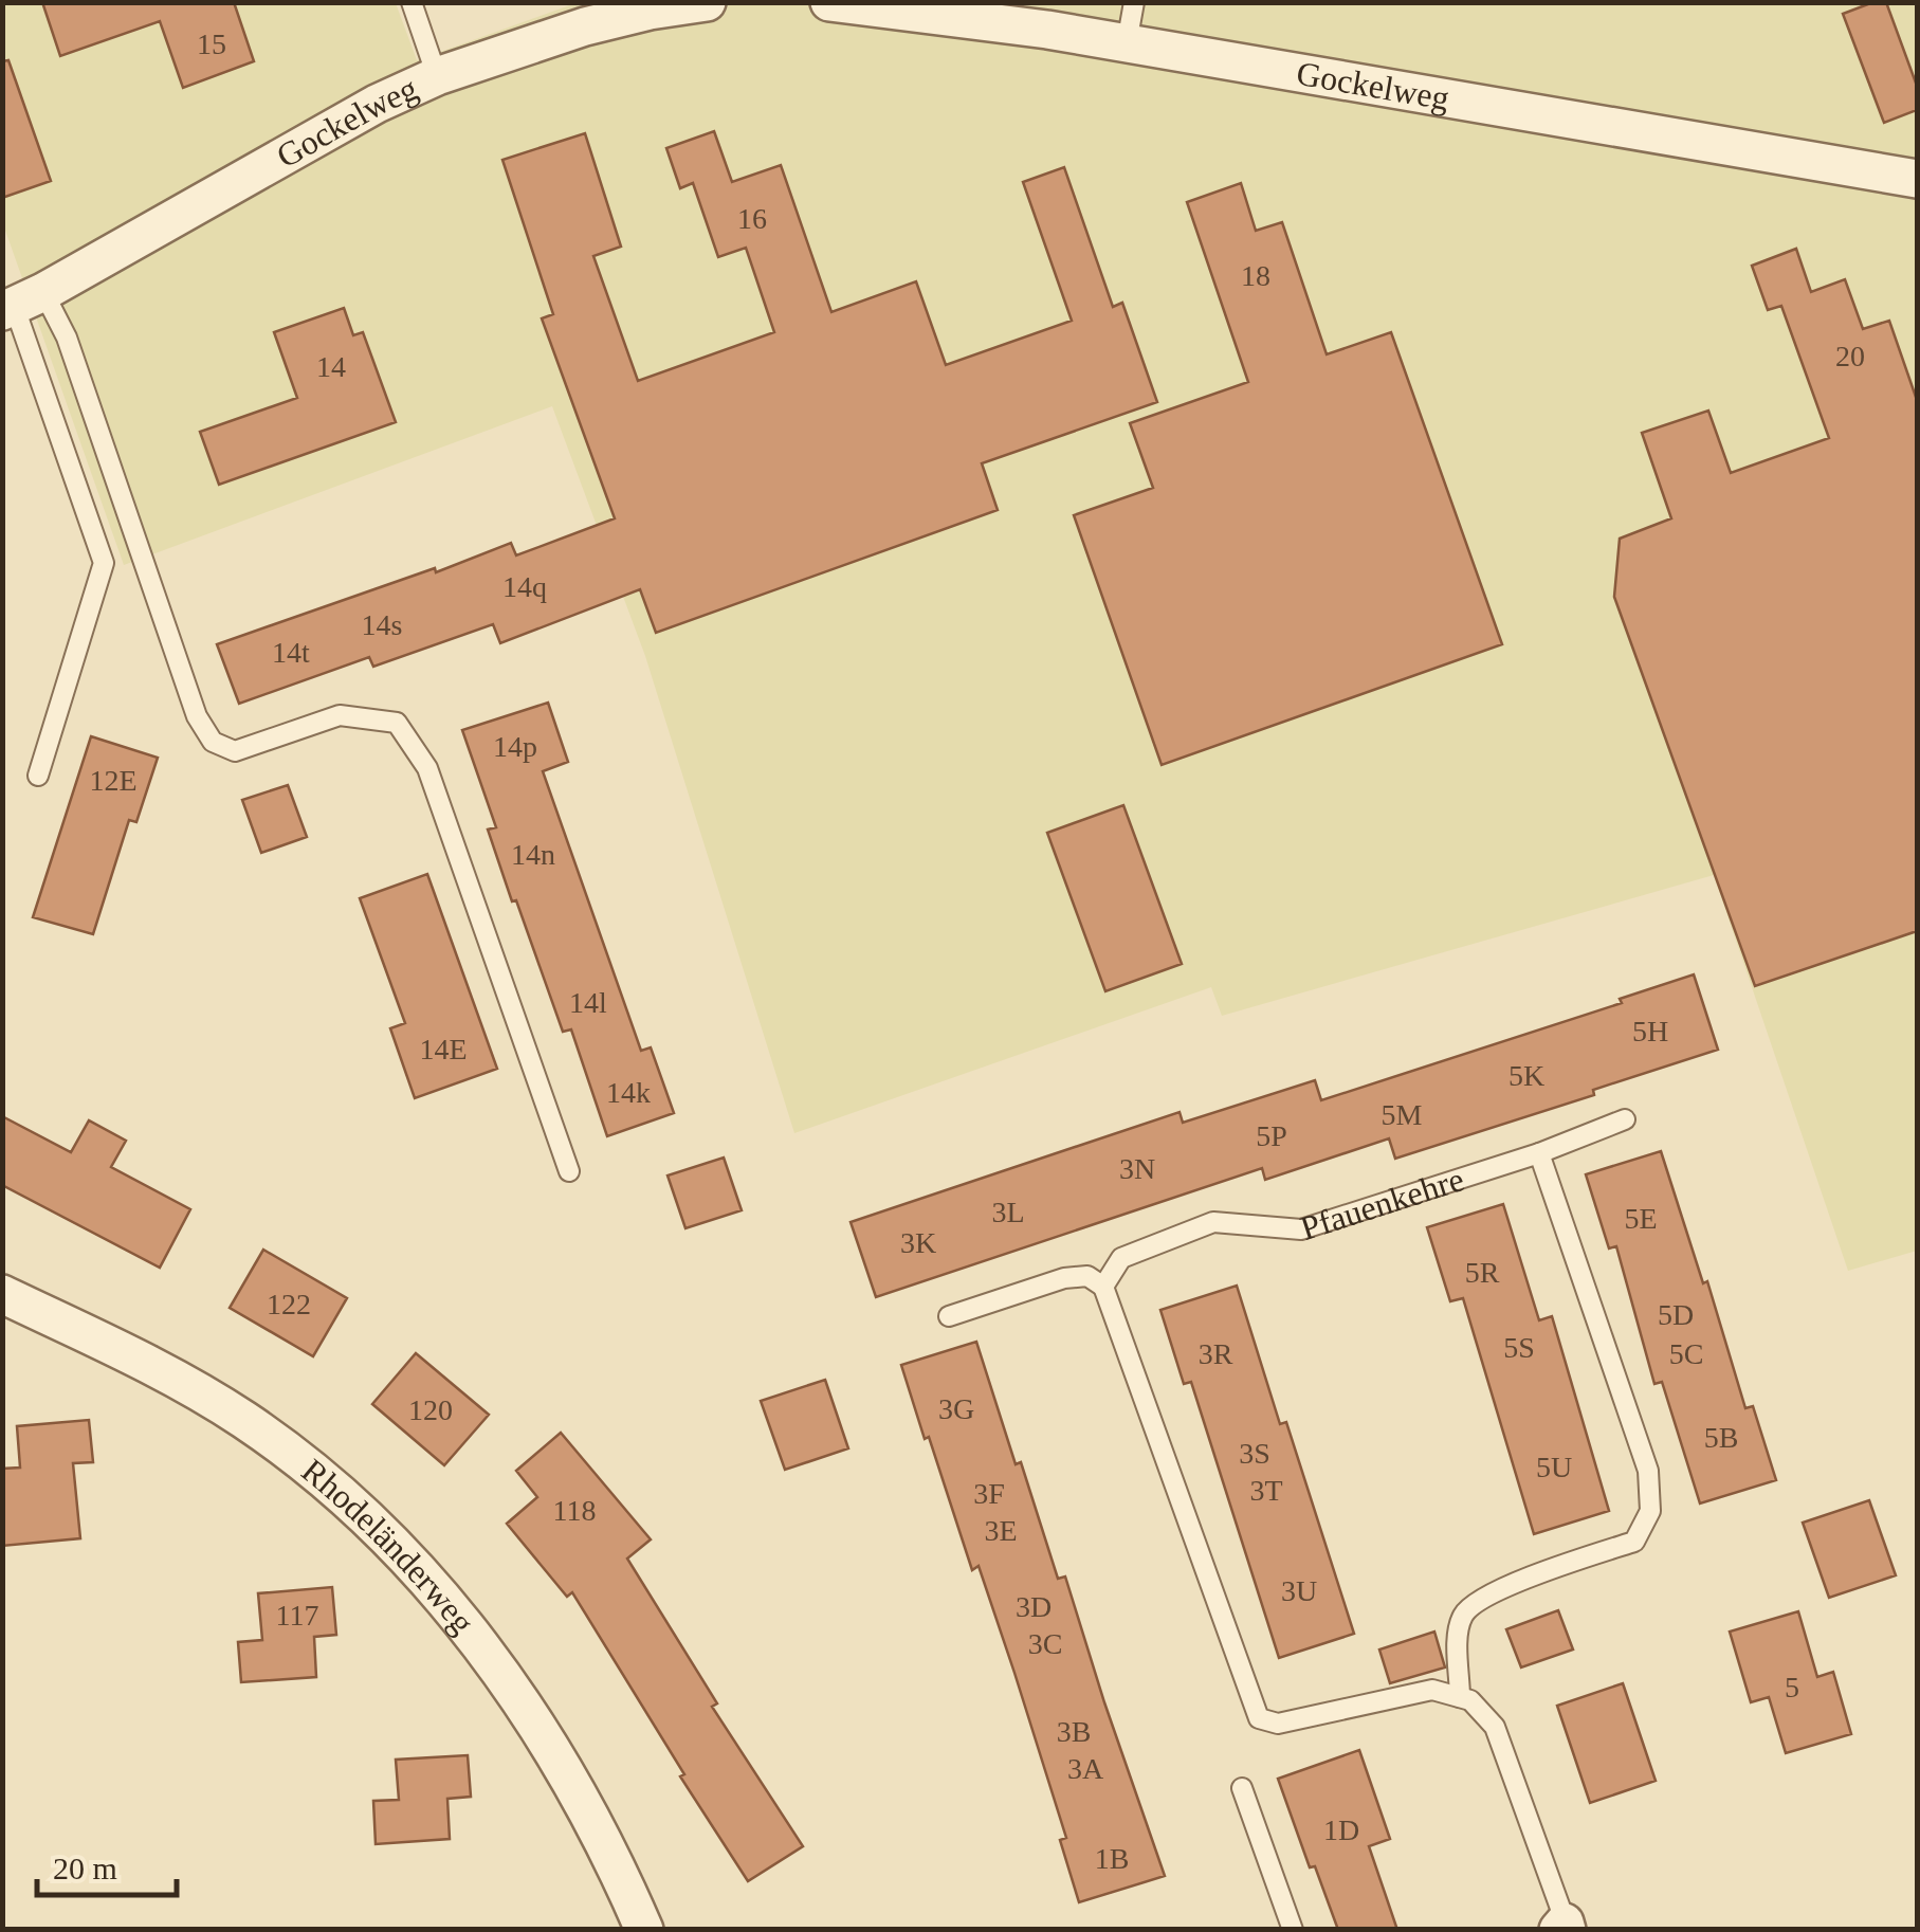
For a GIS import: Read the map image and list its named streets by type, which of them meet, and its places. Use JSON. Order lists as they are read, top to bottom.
{
  "streets": {
    "street": ["Gockelweg", "Rhodeländerweg"],
    "lane": ["Pfauenkehre"]
  },
  "house_numbers": [
    "15",
    "16",
    "18",
    "20",
    "14",
    "14q",
    "14s",
    "14t",
    "14p",
    "12E",
    "14n",
    "14l",
    "5H",
    "14E",
    "5K",
    "14k",
    "5M",
    "5P",
    "3N",
    "3L",
    "5E",
    "3K",
    "5R",
    "122",
    "5D",
    "5S",
    "3R",
    "5C",
    "3G",
    "120",
    "5B",
    "3S",
    "5U",
    "3T",
    "3F",
    "118",
    "3E",
    "3U",
    "3D",
    "117",
    "3C",
    "5",
    "3B",
    "3A",
    "1D",
    "1B"
  ],
  "scale_bar": "20 m"
}
